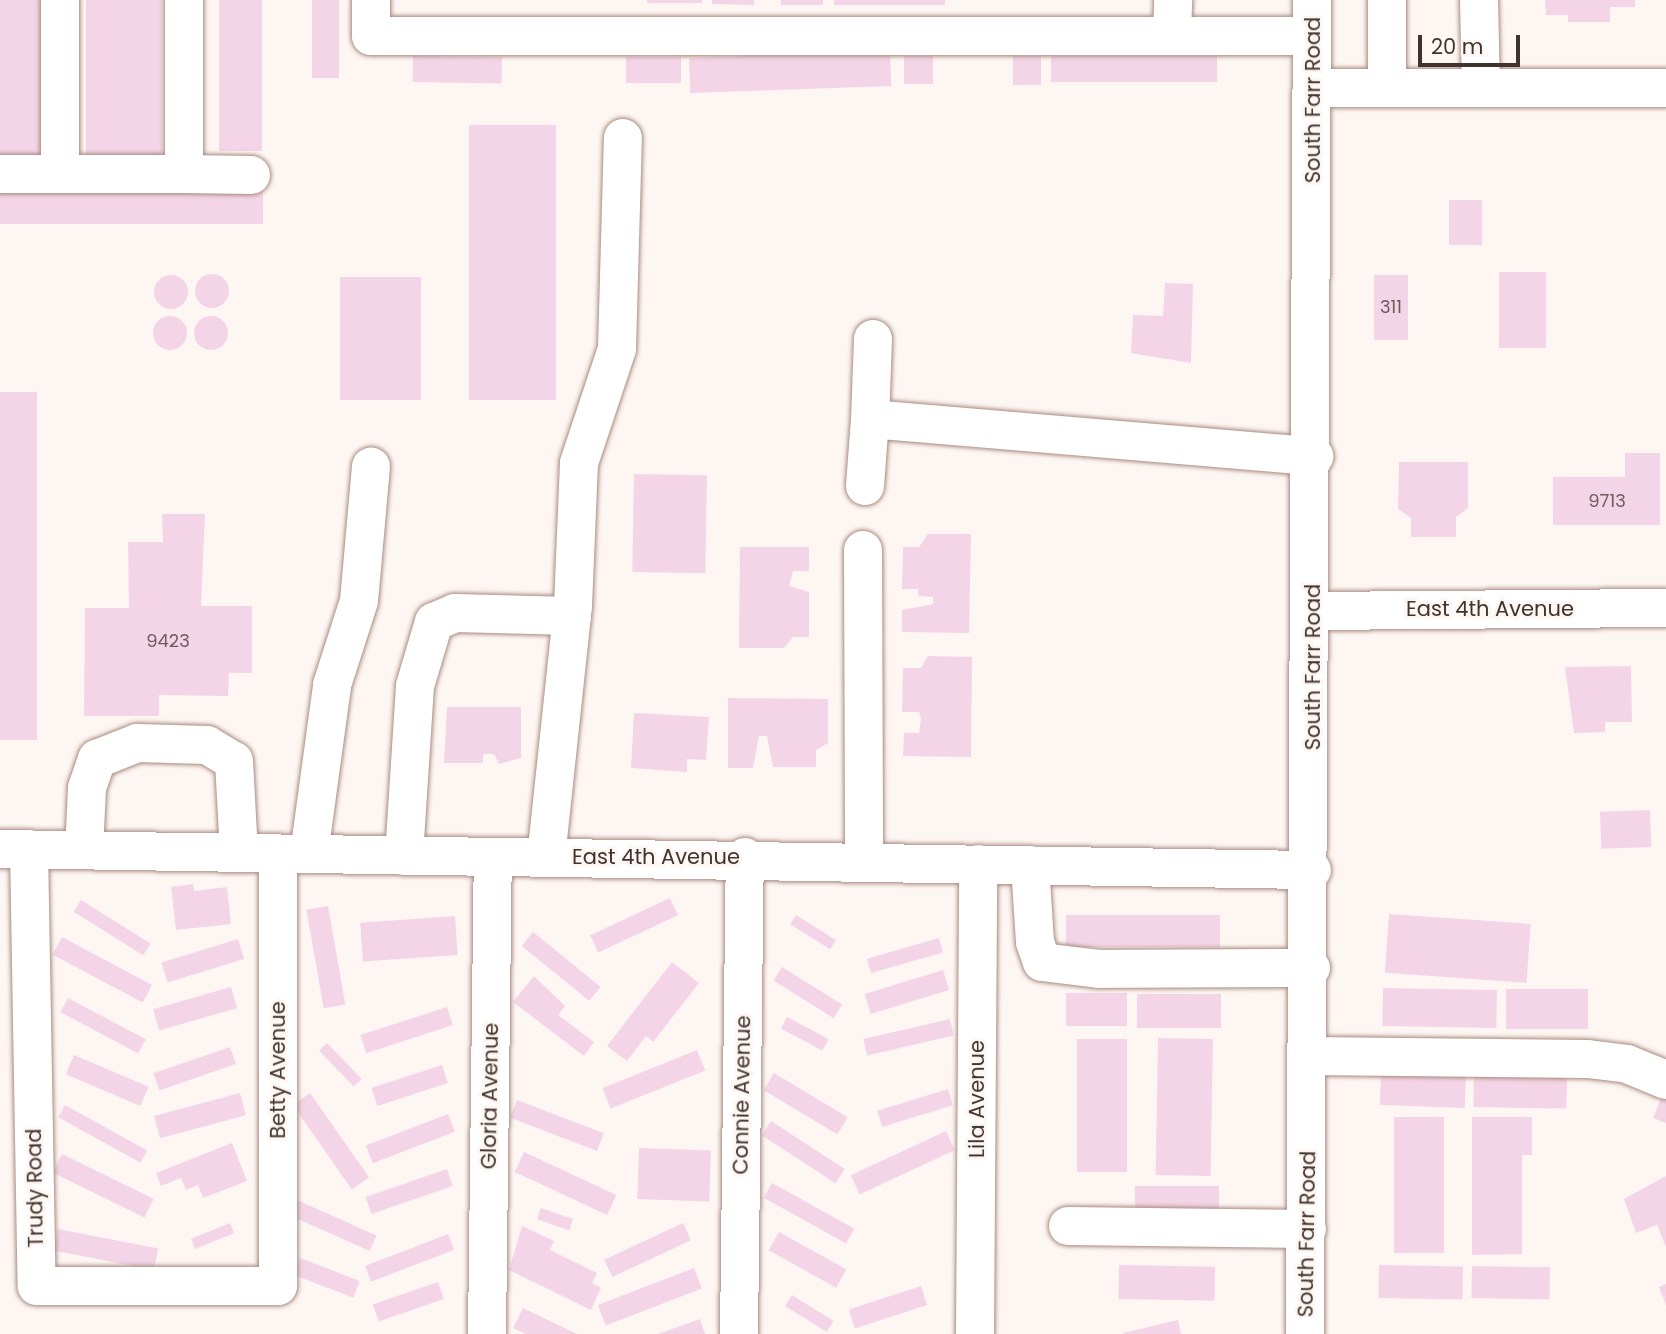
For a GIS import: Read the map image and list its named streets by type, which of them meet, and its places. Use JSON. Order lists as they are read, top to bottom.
{
  "streets": {
    "street": [
      "South Farr Road",
      "East 4th Avenue",
      "Betty Avenue",
      "Connie Avenue",
      "Gloria Avenue",
      "Lila Avenue",
      "Trudy Road"
    ]
  },
  "crossings": [
    ["South Farr Road", "East 4th Avenue"],
    ["East 4th Avenue", "Betty Avenue"],
    ["East 4th Avenue", "Connie Avenue"],
    ["East 4th Avenue", "Gloria Avenue"],
    ["East 4th Avenue", "Lila Avenue"],
    ["East 4th Avenue", "Trudy Road"],
    ["Betty Avenue", "Trudy Road"]
  ],
  "house_numbers": ["311", "9713", "9423"],
  "scale_bar": "20 m"
}
